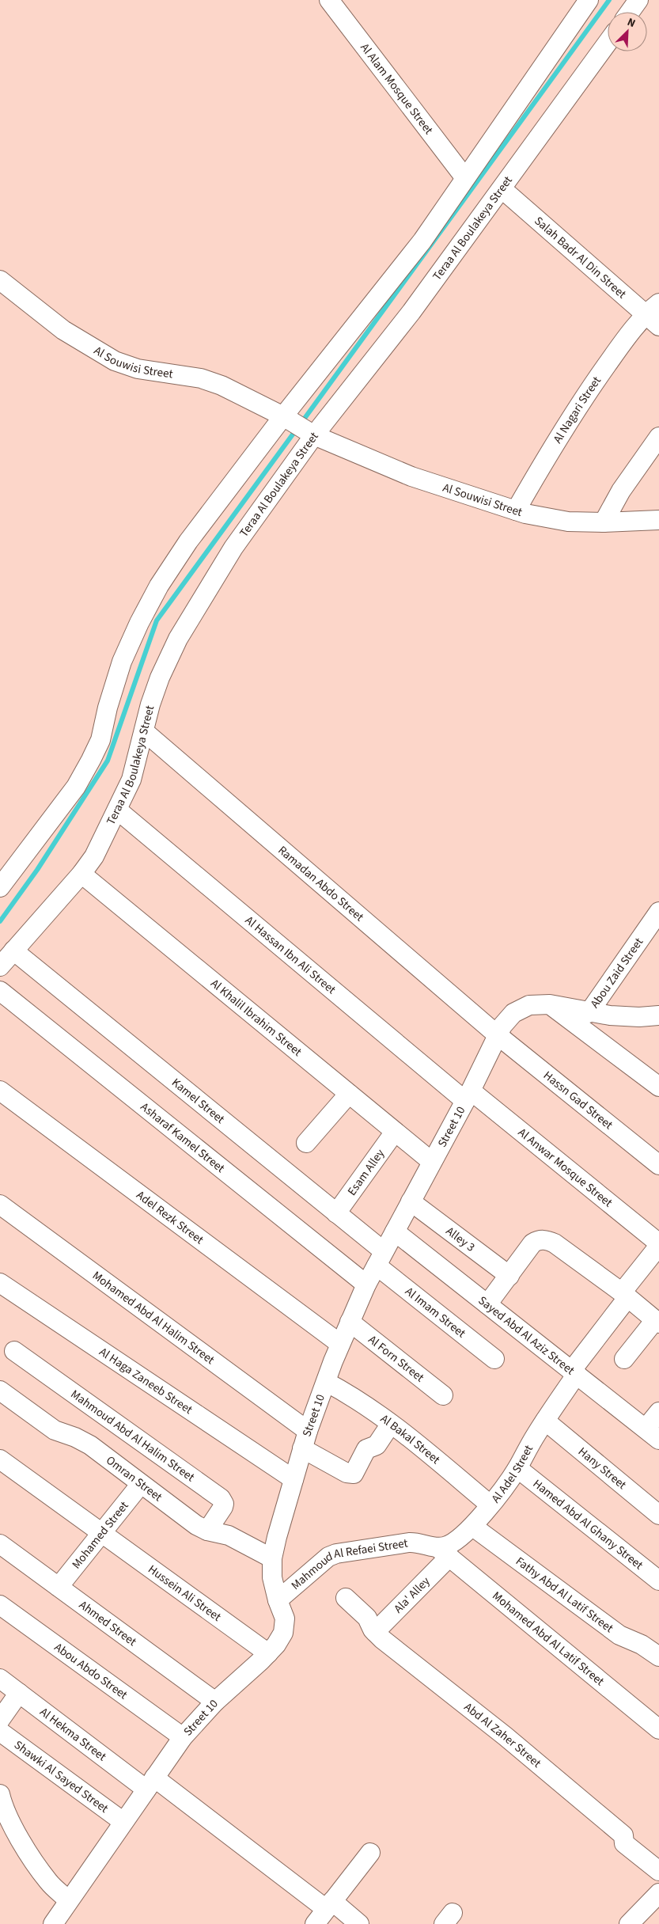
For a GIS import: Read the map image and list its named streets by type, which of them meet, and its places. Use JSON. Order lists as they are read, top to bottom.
{
  "streets": {
    "street": [
      "Al Alam Mosque Street",
      "Teraa Al Boulakeya Street",
      "Salah Badr Al Din Street",
      "Al Souwisi Street",
      "Al Nagari Street",
      "Ramadan Abdo Street",
      "Al Hassan Ibn Ali Street",
      "Abou Zaid Street",
      "Al Khalil Ibrahim Street",
      "Hassn Gad Street",
      "Kamel Street",
      "Street 10",
      "Asharaf Kamel Street",
      "Al Anwar Mosque Street",
      "Esam Alley",
      "Adel Rezk Street",
      "Alley 3",
      "Al Imam Street",
      "Mohamed Abd Al Halim Street",
      "Sayed Abd Al Aziz Street",
      "Al Forn Street",
      "Al Haga Zaneeb Street",
      "Mahmoud Abd Al Halim Street",
      "Al Bakal Street",
      "Hany Street",
      "Al Adel Street",
      "Omran Street",
      "Hamed Abd Al Ghany Street",
      "Mohamed Street",
      "Mahmoud Al Refaei Street",
      "Hussein Ali Street",
      "Fathy Abd Al Latif Street",
      "Ala' Alley",
      "Ahmed Street",
      "Mohamed Abd Al Latif Street",
      "Abou Abdo Street",
      "Al Hekma Street",
      "Abd Al Zaher Street",
      "Shawki Al Sayed Street"
    ]
  },
  "crossings": [
    ["Teraa Al Boulakeya Street", "Salah Badr Al Din Street"],
    ["Teraa Al Boulakeya Street", "Al Souwisi Street"],
    ["Teraa Al Boulakeya Street", "Ramadan Abdo Street"],
    ["Teraa Al Boulakeya Street", "Al Hassan Ibn Ali Street"],
    ["Teraa Al Boulakeya Street", "Al Khalil Ibrahim Street"],
    ["Teraa Al Boulakeya Street", "Kamel Street"],
    ["Salah Badr Al Din Street", "Al Nagari Street"],
    ["Al Souwisi Street", "Al Nagari Street"],
    ["Ramadan Abdo Street", "Hassn Gad Street"],
    ["Ramadan Abdo Street", "Street 10"],
    ["Al Hassan Ibn Ali Street", "Street 10"],
    ["Al Hassan Ibn Ali Street", "Al Anwar Mosque Street"],
    ["Abou Zaid Street", "Street 10"],
    ["Al Khalil Ibrahim Street", "Street 10"],
    ["Al Khalil Ibrahim Street", "Esam Alley"],
    ["Hassn Gad Street", "Street 10"],
    ["Kamel Street", "Street 10"],
    ["Kamel Street", "Esam Alley"],
    ["Kamel Street", "Al Imam Street"],
    ["Street 10", "Asharaf Kamel Street"],
    ["Street 10", "Al Anwar Mosque Street"],
    ["Street 10", "Adel Rezk Street"],
    ["Street 10", "Alley 3"],
    ["Street 10", "Al Imam Street"],
    ["Street 10", "Mohamed Abd Al Halim Street"],
    ["Street 10", "Sayed Abd Al Aziz Street"],
    ["Street 10", "Al Forn Street"],
    ["Street 10", "Al Haga Zaneeb Street"],
    ["Street 10", "Al Bakal Street"],
    ["Street 10", "Omran Street"],
    ["Street 10", "Mahmoud Al Refaei Street"],
    ["Street 10", "Hussein Ali Street"],
    ["Street 10", "Ahmed Street"],
    ["Street 10", "Abou Abdo Street"],
    ["Street 10", "Al Hekma Street"],
    ["Street 10", "Shawki Al Sayed Street"],
    ["Al Anwar Mosque Street", "Al Adel Street"],
    ["Sayed Abd Al Aziz Street", "Al Adel Street"],
    ["Mahmoud Abd Al Halim Street", "Omran Street"],
    ["Al Bakal Street", "Al Adel Street"],
    ["Hany Street", "Al Adel Street"],
    ["Al Adel Street", "Hamed Abd Al Ghany Street"],
    ["Al Adel Street", "Mahmoud Al Refaei Street"],
    ["Al Adel Street", "Fathy Abd Al Latif Street"],
    ["Al Adel Street", "Ala' Alley"],
    ["Al Adel Street", "Mohamed Abd Al Latif Street"],
    ["Omran Street", "Mohamed Street"],
    ["Mohamed Street", "Hussein Ali Street"],
    ["Mohamed Street", "Ahmed Street"],
    ["Mahmoud Al Refaei Street", "Ala' Alley"],
    ["Mahmoud Al Refaei Street", "Mohamed Abd Al Latif Street"],
    ["Ala' Alley", "Mohamed Abd Al Latif Street"],
    ["Ala' Alley", "Abd Al Zaher Street"]
  ],
  "north": "top right"
}
